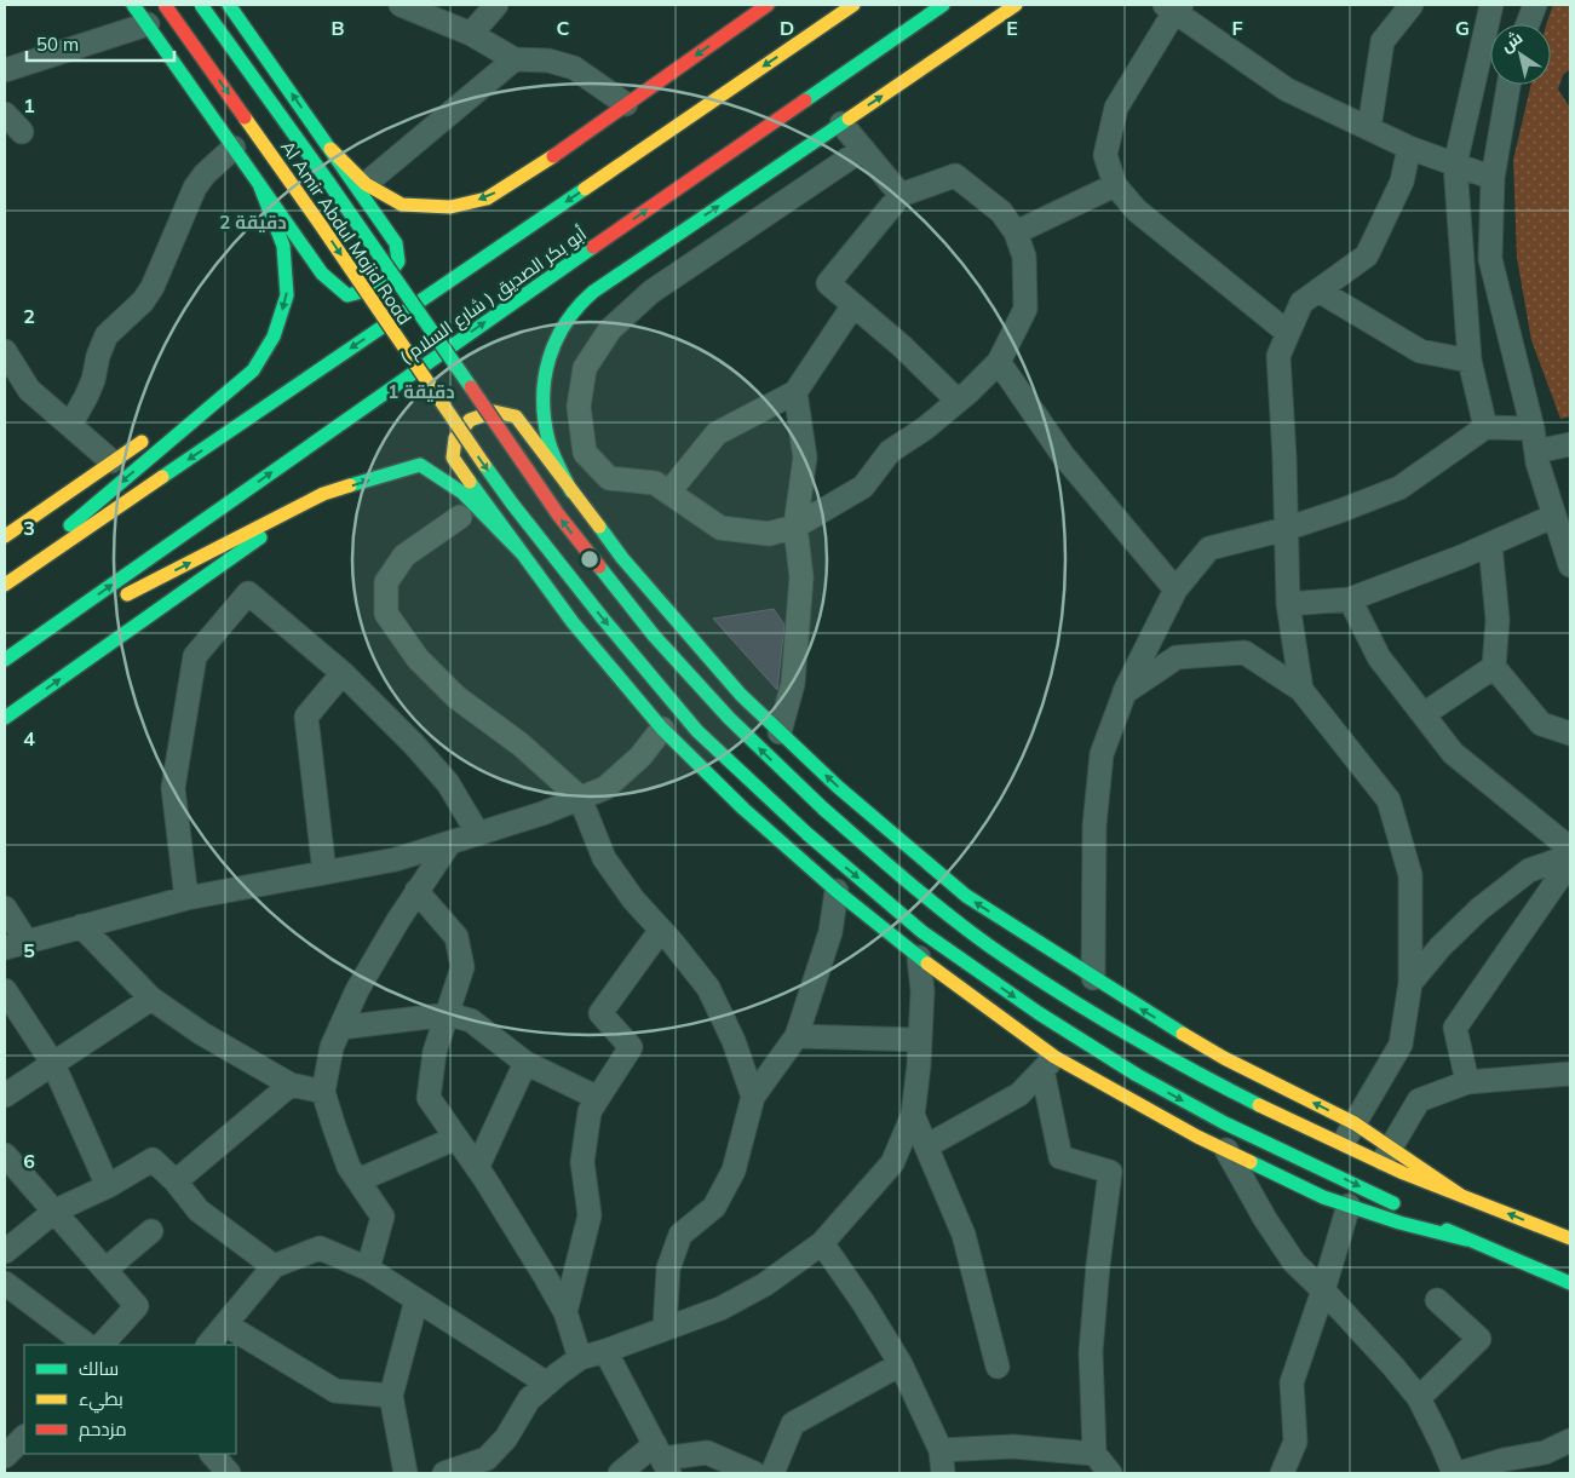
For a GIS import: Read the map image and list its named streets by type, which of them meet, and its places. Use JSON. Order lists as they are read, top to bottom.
{
  "streets": {
    "main road": ["Al Amir Abdul Majid Road", "( شارع السلام ) أبو بكر الصديق"]
  },
  "legend": ["سالك", "بطيء", "مزدحم"],
  "scale_bar": "50 m",
  "north": "top left",
  "grid": {
    "columns": [
      "B",
      "C",
      "D",
      "E",
      "F",
      "G"
    ],
    "rows": [
      "1",
      "2",
      "3",
      "4",
      "5",
      "6"
    ]
  },
  "rings": ["2 دقيقة", "1 دقيقة"]
}
